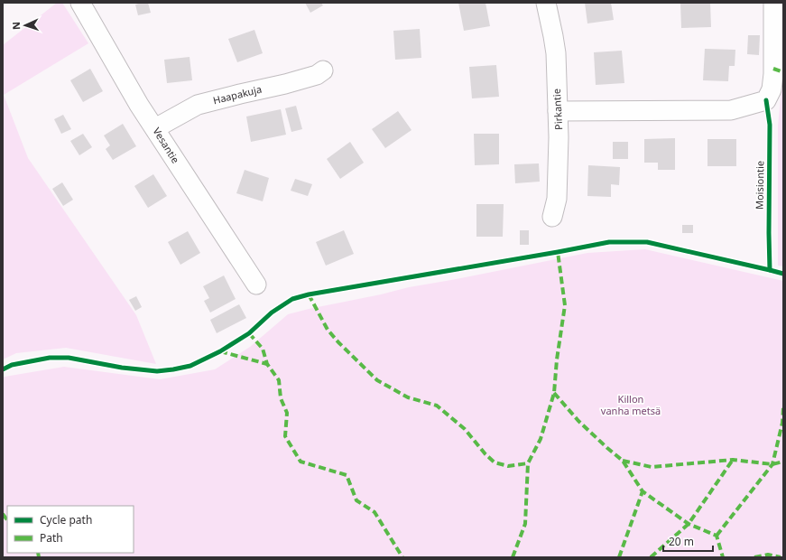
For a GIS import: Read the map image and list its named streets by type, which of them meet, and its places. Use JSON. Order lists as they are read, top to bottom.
{
  "streets": {
    "street": ["Haapakuja", "Pirkantie", "Vesantie"],
    "cycle path": ["Moisiontie"]
  },
  "crossings": [
    ["Haapakuja", "Vesantie"]
  ],
  "parks": ["Killon vanha metsä"],
  "legend": ["Cycle path", "Path"],
  "scale_bar": "20 m",
  "north": "left"
}
